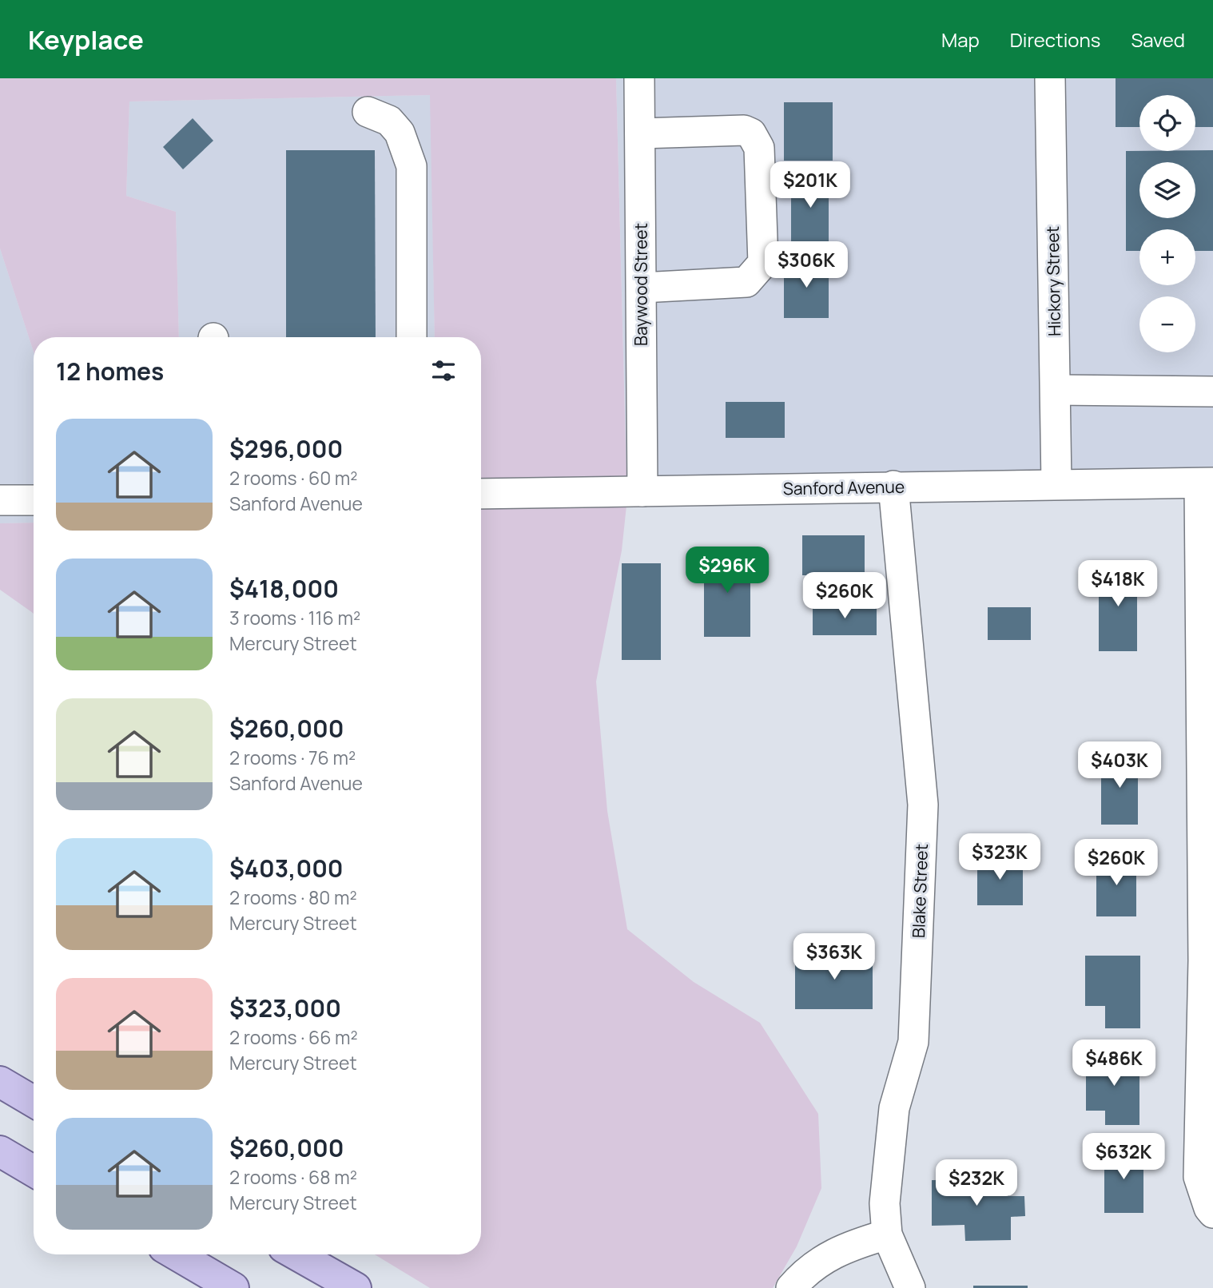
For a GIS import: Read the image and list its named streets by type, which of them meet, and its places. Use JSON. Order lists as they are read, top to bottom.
{
  "streets": {
    "street": [
      "Hickory Street",
      "Baywood Street",
      "Sanford Avenue",
      "Blake Street"
    ]
  },
  "crossings": [
    ["Hickory Street", "Sanford Avenue"],
    ["Baywood Street", "Sanford Avenue"],
    ["Sanford Avenue", "Blake Street"]
  ],
  "page": {
    "header": "Keyplace",
    "nav": ["Map", "Directions", "Saved"],
    "map_buttons": ["+", "−"],
    "price": [
      "$201K",
      "$306K",
      "$296K",
      "$418K",
      "$260K",
      "$403K",
      "$323K",
      "$260K",
      "$363K",
      "$486K",
      "$632K",
      "$232K"
    ],
    "heading": "12 homes",
    "list": [
      {
        "name": "$296,000",
        "note": "2 rooms · 60 m² · Sanford Avenue"
      },
      {
        "name": "$418,000",
        "note": "3 rooms · 116 m² · Mercury Street"
      },
      {
        "name": "$260,000",
        "note": "2 rooms · 76 m² · Sanford Avenue"
      },
      {
        "name": "$403,000",
        "note": "2 rooms · 80 m² · Mercury Street"
      },
      {
        "name": "$323,000",
        "note": "2 rooms · 66 m² · Mercury Street"
      },
      {
        "name": "$260,000",
        "note": "2 rooms · 68 m² · Mercury Street"
      }
    ]
  }
}
